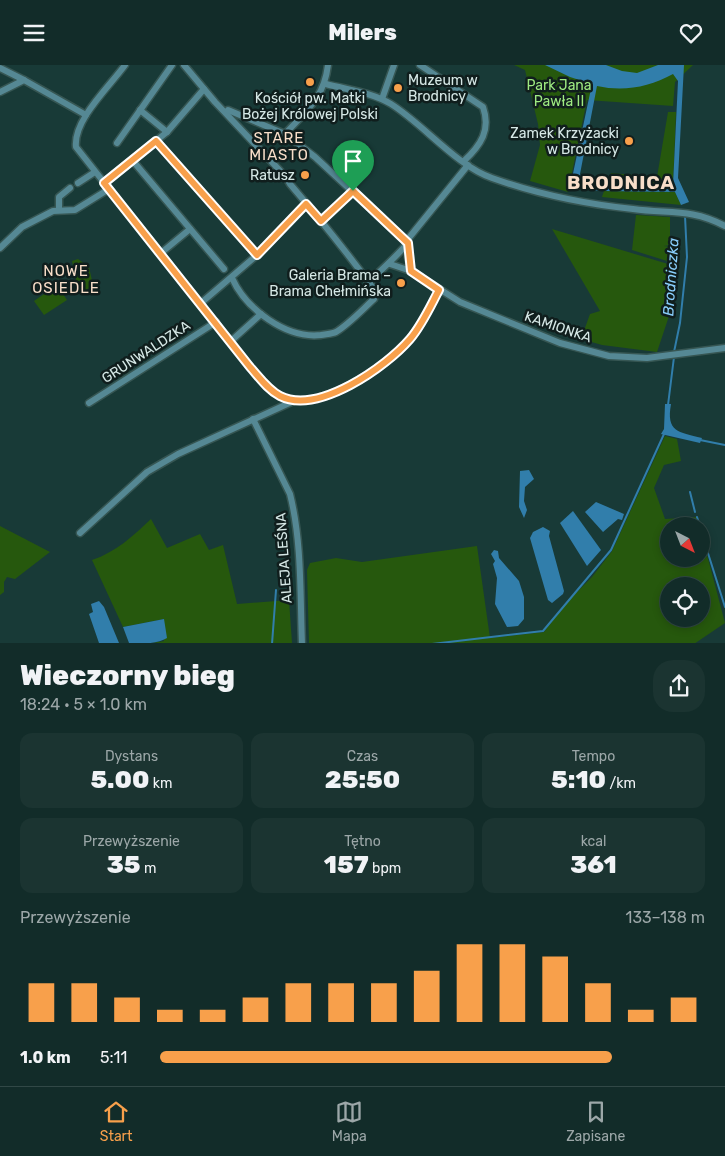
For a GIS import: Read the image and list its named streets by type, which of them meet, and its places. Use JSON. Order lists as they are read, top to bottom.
{
  "streets": {
    "street": ["KAMIONKA", "GRUNWALDZKA", "ALEJA LEŚNA"]
  },
  "districts": ["STARE MIASTO", "BRODNICA", "NOWE OSIEDLE"],
  "water": ["Brodniczka"],
  "parks": ["Park Jana Pawła II"],
  "places": [
    "Kościół pw. Matki Bożej Królowej Polski",
    "Muzeum w Brodnicy",
    "Zamek Krzyżacki w Brodnicy",
    "Ratusz",
    "Galeria Brama – Brama Chełmińska"
  ],
  "north": "bottom right",
  "page": {
    "header": "Milers",
    "heading": ["Wieczorny bieg", "18:24 · 5 × 1.0 km"],
    "stats": [
      ["Dystans", "5.00 km"],
      ["Czas", "25:50"],
      ["Tempo", "5:10 /km"],
      ["Przewyższenie", "35 m"],
      ["Tętno", "157 bpm"],
      ["kcal", "361"]
    ],
    "chart": ["Przewyższenie", "133–138 m"],
    "list": [
      {
        "name": "1.0 km",
        "note": "5:11"
      }
    ],
    "tabs": ["Start", "Mapa", "Zapisane"]
  }
}
